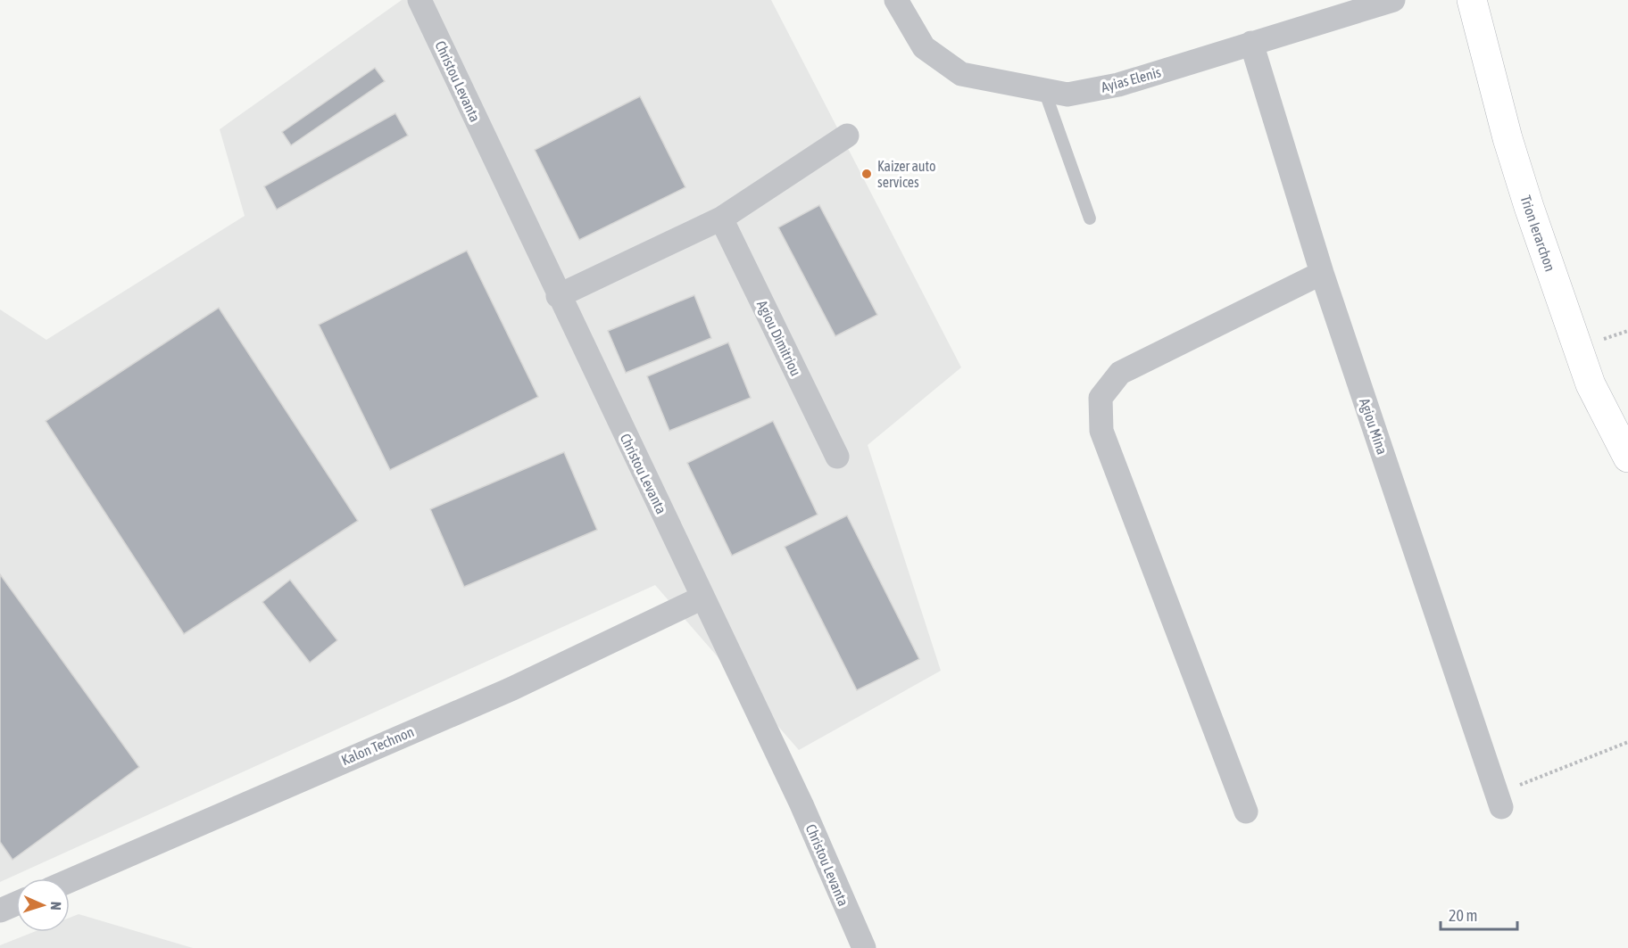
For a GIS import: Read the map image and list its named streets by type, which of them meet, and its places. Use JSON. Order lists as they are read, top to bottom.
{
  "streets": {
    "main road": ["Trion Ierarchon"],
    "street": [
      "Ayias Elenis",
      "Christou Levanta",
      "Agiou Dimitriou",
      "Agiou Mina",
      "Kalon Technon"
    ]
  },
  "crossings": [
    ["Ayias Elenis", "Agiou Mina"],
    ["Christou Levanta", "Kalon Technon"]
  ],
  "places": ["Kaizer auto services"],
  "scale_bar": "20 m",
  "north": "right"
}
